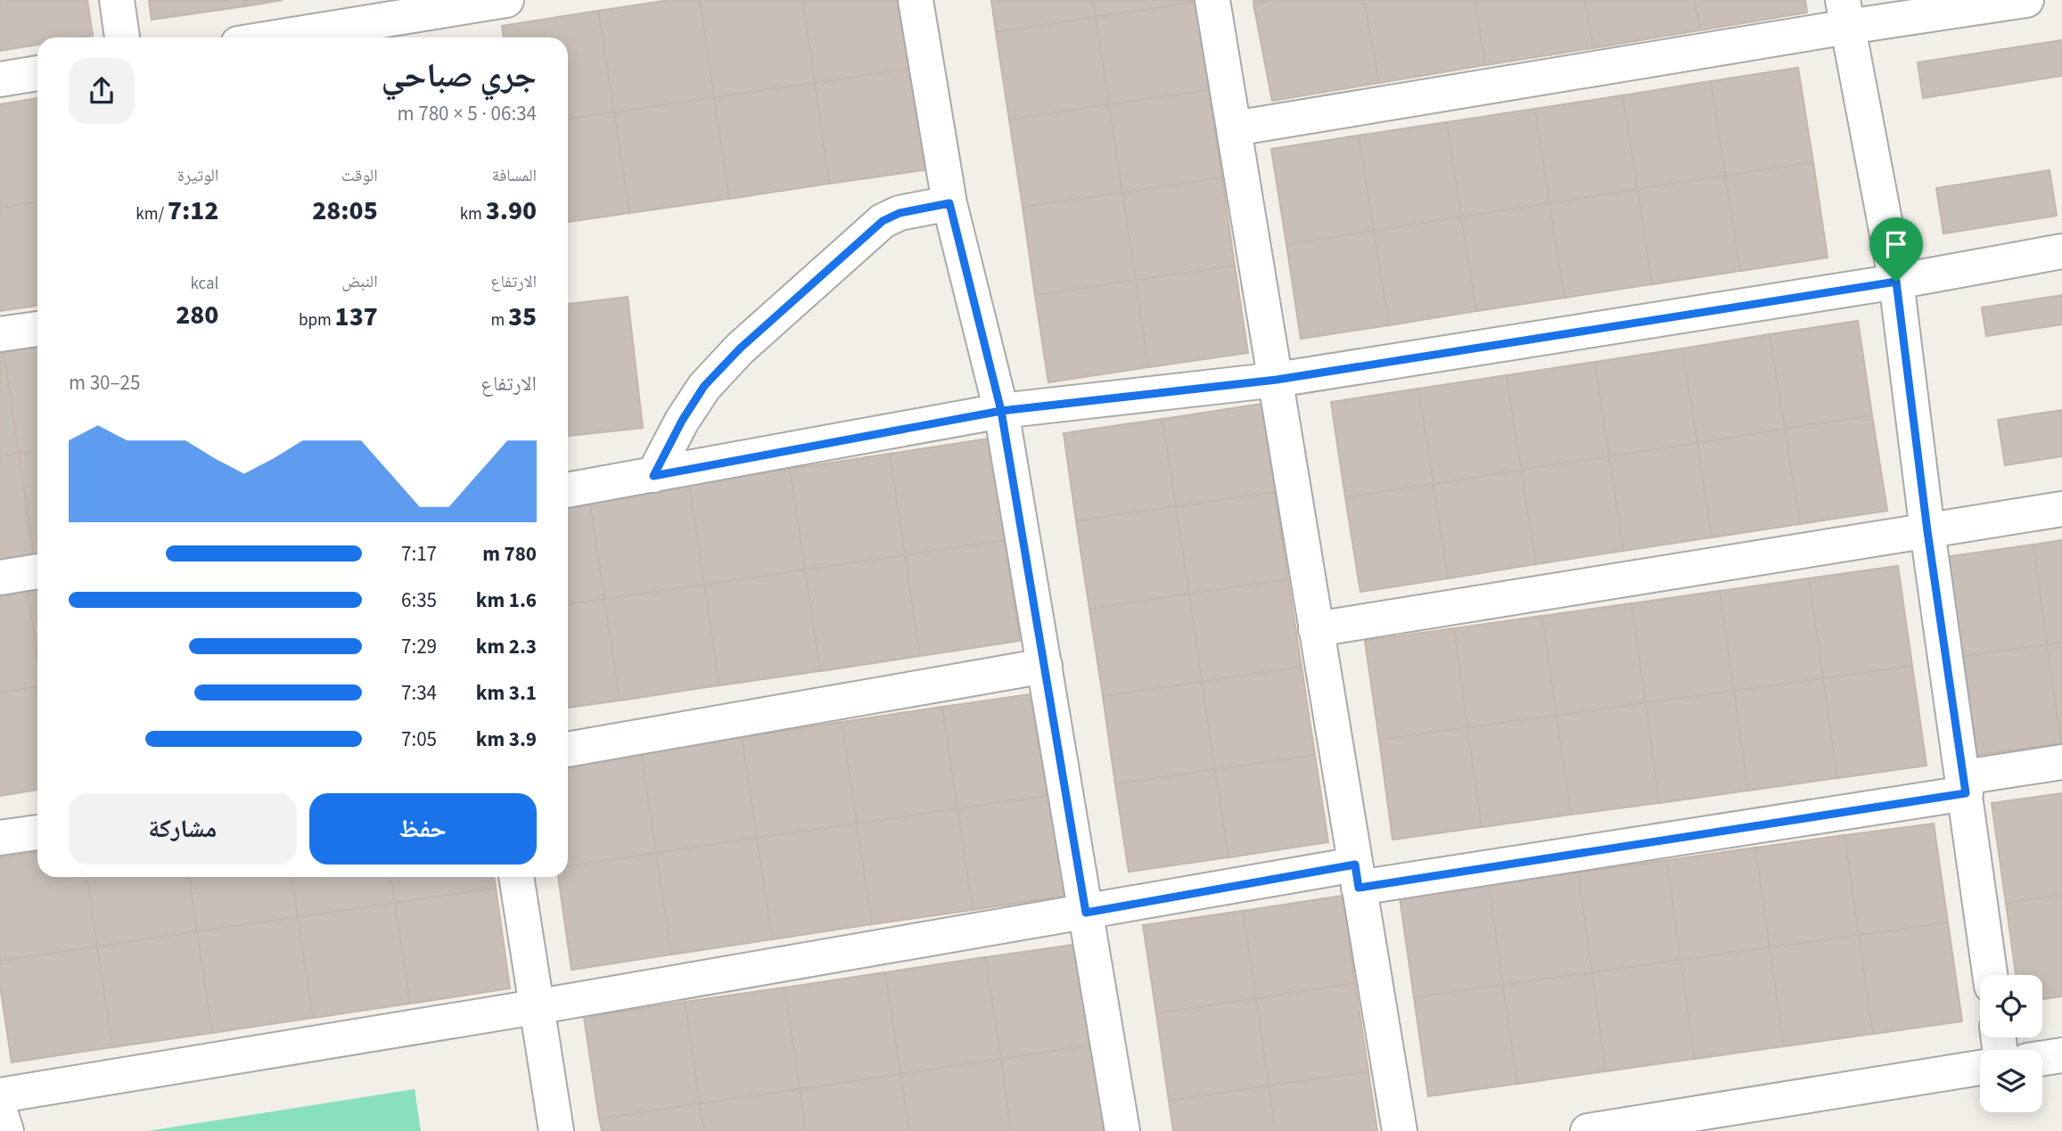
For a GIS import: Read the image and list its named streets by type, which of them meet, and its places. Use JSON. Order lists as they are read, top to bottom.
{
  "page": {
    "heading": ["جري صباحي", "06:34 · 5 × 780 m"],
    "stats": [
      ["المسافة", "3.90 km"],
      ["الوقت", "28:05"],
      ["الوتيرة", "7:12 /km"],
      ["الارتفاع", "35 m"],
      ["النبض", "137 bpm"],
      ["kcal", "280"]
    ],
    "chart": ["الارتفاع", "25–30 m"],
    "list": [
      {
        "name": "780 m",
        "note": "7:17"
      },
      {
        "name": "1.6 km",
        "note": "6:35"
      },
      {
        "name": "2.3 km",
        "note": "7:29"
      },
      {
        "name": "3.1 km",
        "note": "7:34"
      },
      {
        "name": "3.9 km",
        "note": "7:05"
      }
    ],
    "buttons": ["حفظ", "مشاركة"]
  }
}
